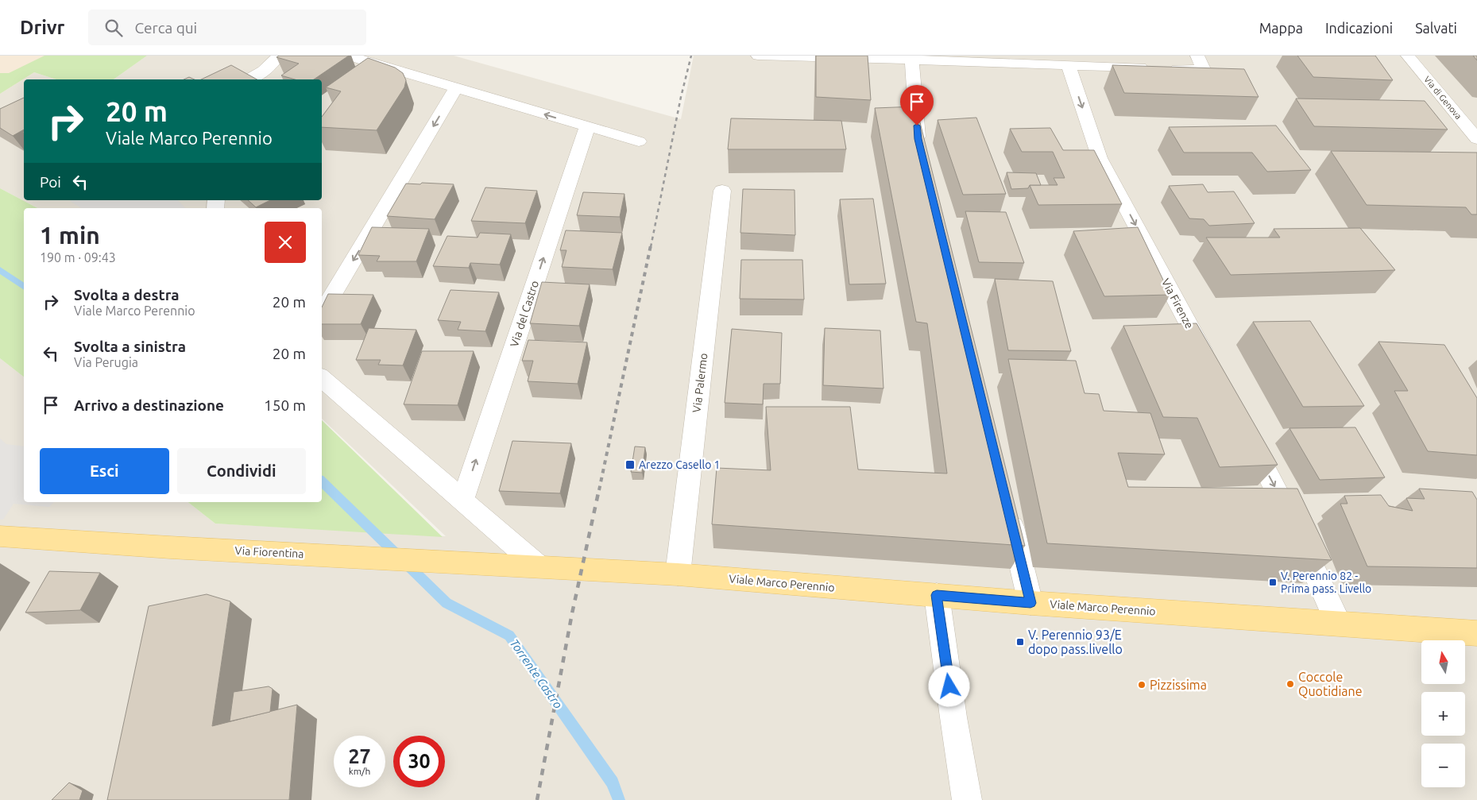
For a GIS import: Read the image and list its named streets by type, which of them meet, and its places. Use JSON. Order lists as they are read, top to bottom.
{
  "streets": {
    "main road": ["Via Fiorentina", "Viale Marco Perennio"],
    "street": [
      "Via di Genova",
      "Via Firenze",
      "Via del Castro",
      "Via Palermo"
    ]
  },
  "crossings": [
    ["Via Palermo", "Viale Marco Perennio"],
    ["Via Fiorentina", "Viale Marco Perennio"]
  ],
  "one_way": ["Via Firenze"],
  "water": ["Torrente Castro"],
  "places": {
    "transit": ["Arezzo Casello 1", "V. Perennio 82 - Prima pass. Livello", "V. Perennio 93/E dopo pass.livello"],
    "other": ["Coccole Quotidiane", "Pizzissima"]
  },
  "north": "top",
  "page": {
    "header": "Drivr",
    "search": "Cerca qui",
    "nav": ["Mappa", "Indicazioni", "Salvati"],
    "turn": ["20 m", "Viale Marco Perennio"],
    "then": "Poi",
    "heading": ["1 min", "190 m · 09:43"],
    "list": [
      {
        "name": "Svolta a destra",
        "note": "Viale Marco Perennio",
        "value": "20 m"
      },
      {
        "name": "Svolta a sinistra",
        "note": "Via Perugia",
        "value": "20 m"
      },
      {
        "name": "Arrivo a destinazione",
        "value": "150 m"
      }
    ],
    "buttons": ["Esci", "Condividi"],
    "map_buttons": ["+", "−"],
    "speed": "27 km/h",
    "limit": "30"
  }
}
